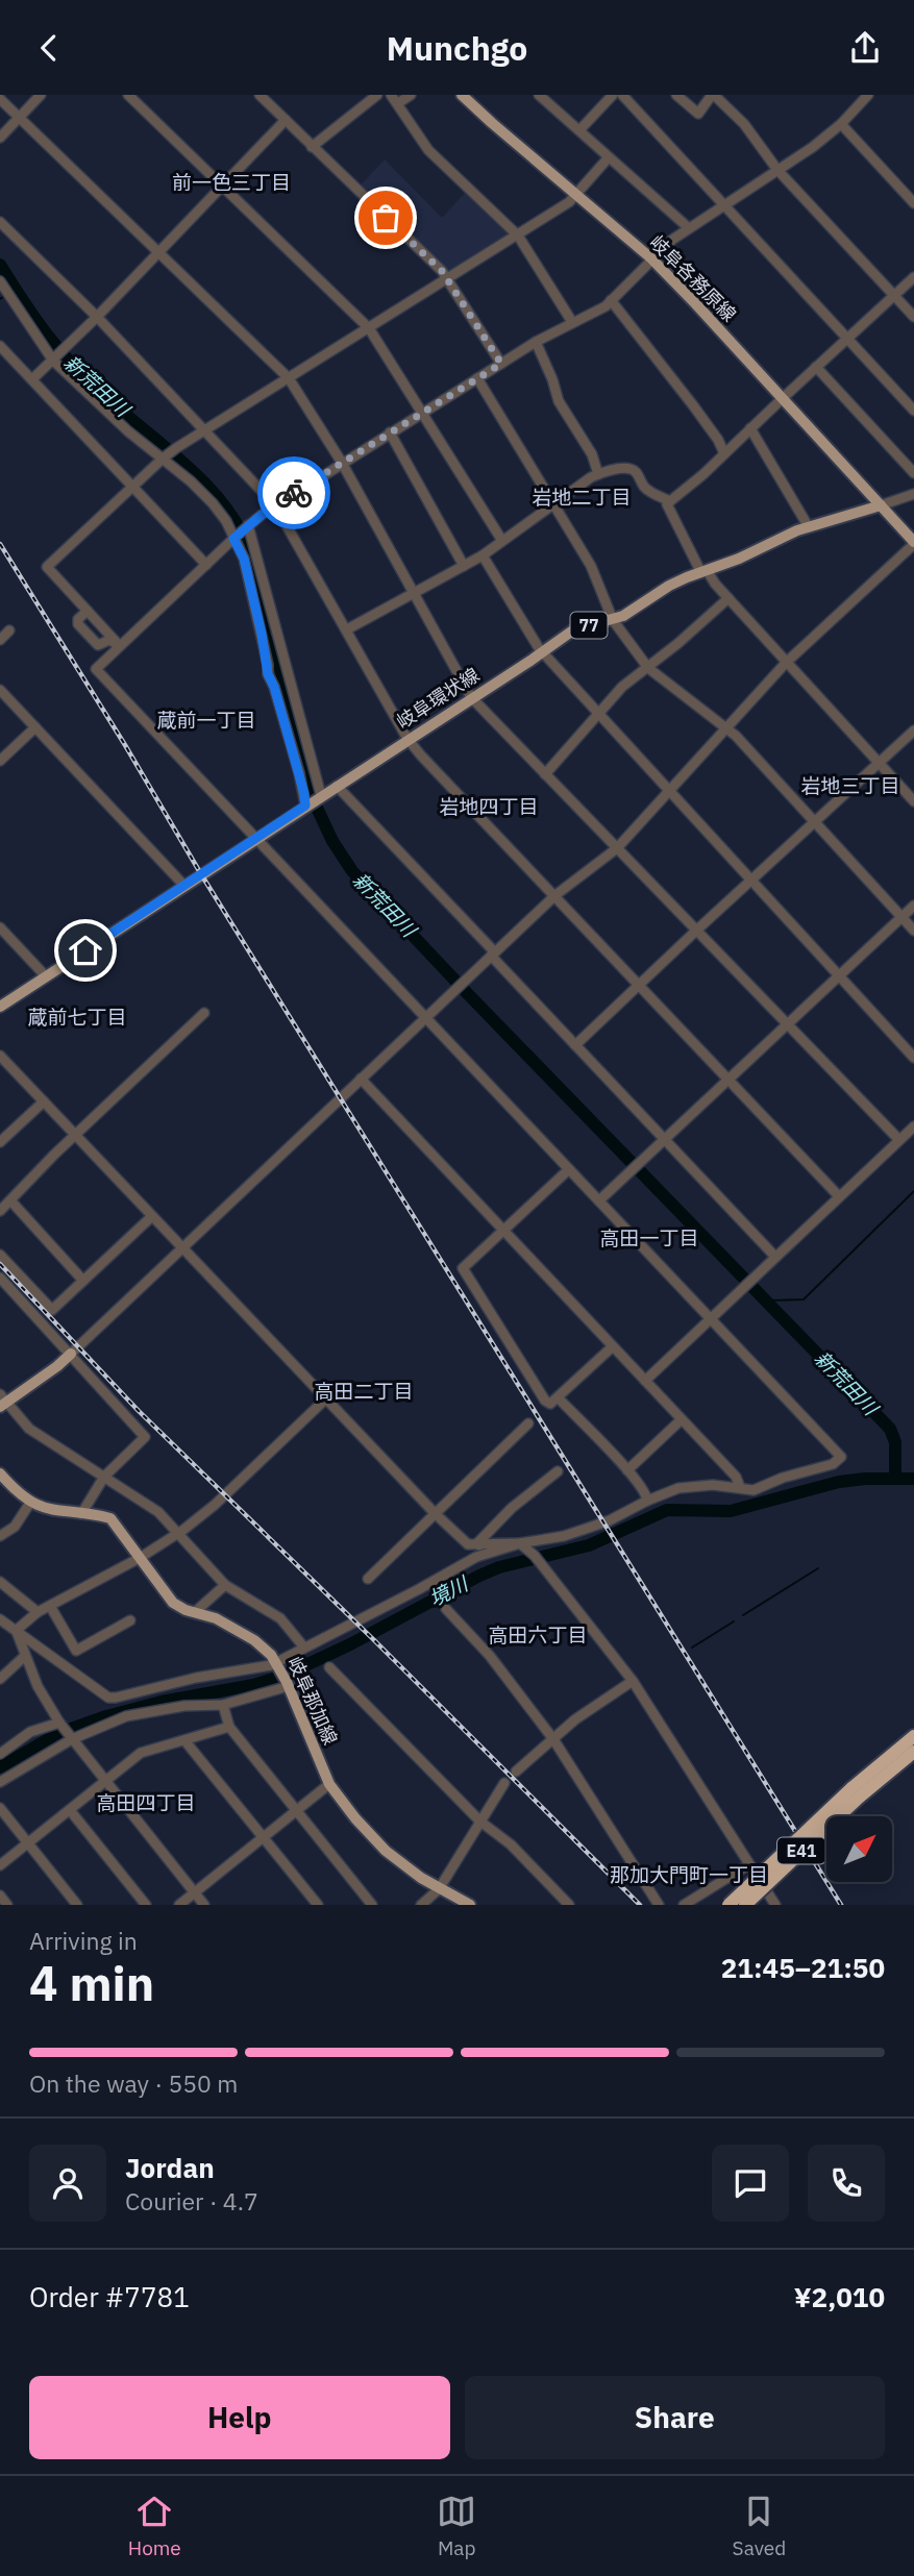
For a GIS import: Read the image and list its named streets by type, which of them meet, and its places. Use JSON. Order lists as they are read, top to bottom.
{
  "streets": {
    "highway": ["E41"],
    "main road": [
      "岐阜各務原線",
      "77",
      "岐阜環状線",
      "岐阜那加線"
    ]
  },
  "crossings": [
    ["岐阜各務原線", "岐阜環状線"]
  ],
  "districts": [
    "前一色三丁目",
    "岩地二丁目",
    "蔵前一丁目",
    "岩地三丁目",
    "岩地四丁目",
    "蔵前七丁目",
    "高田一丁目",
    "高田二丁目",
    "高田六丁目",
    "高田四丁目",
    "那加大門町一丁目"
  ],
  "water": ["新荒田川", "境川"],
  "north": "top right",
  "page": {
    "header": "Munchgo",
    "heading": ["4 min", "Arriving in", "21:45–21:50"],
    "panel": [
      "Jordan",
      "Courier · 4.7",
      "Order #7781",
      "¥2,010"
    ],
    "bar": "On the way · 550 m",
    "buttons": ["Help", "Share"],
    "tabs": ["Home", "Map", "Saved"]
  }
}
